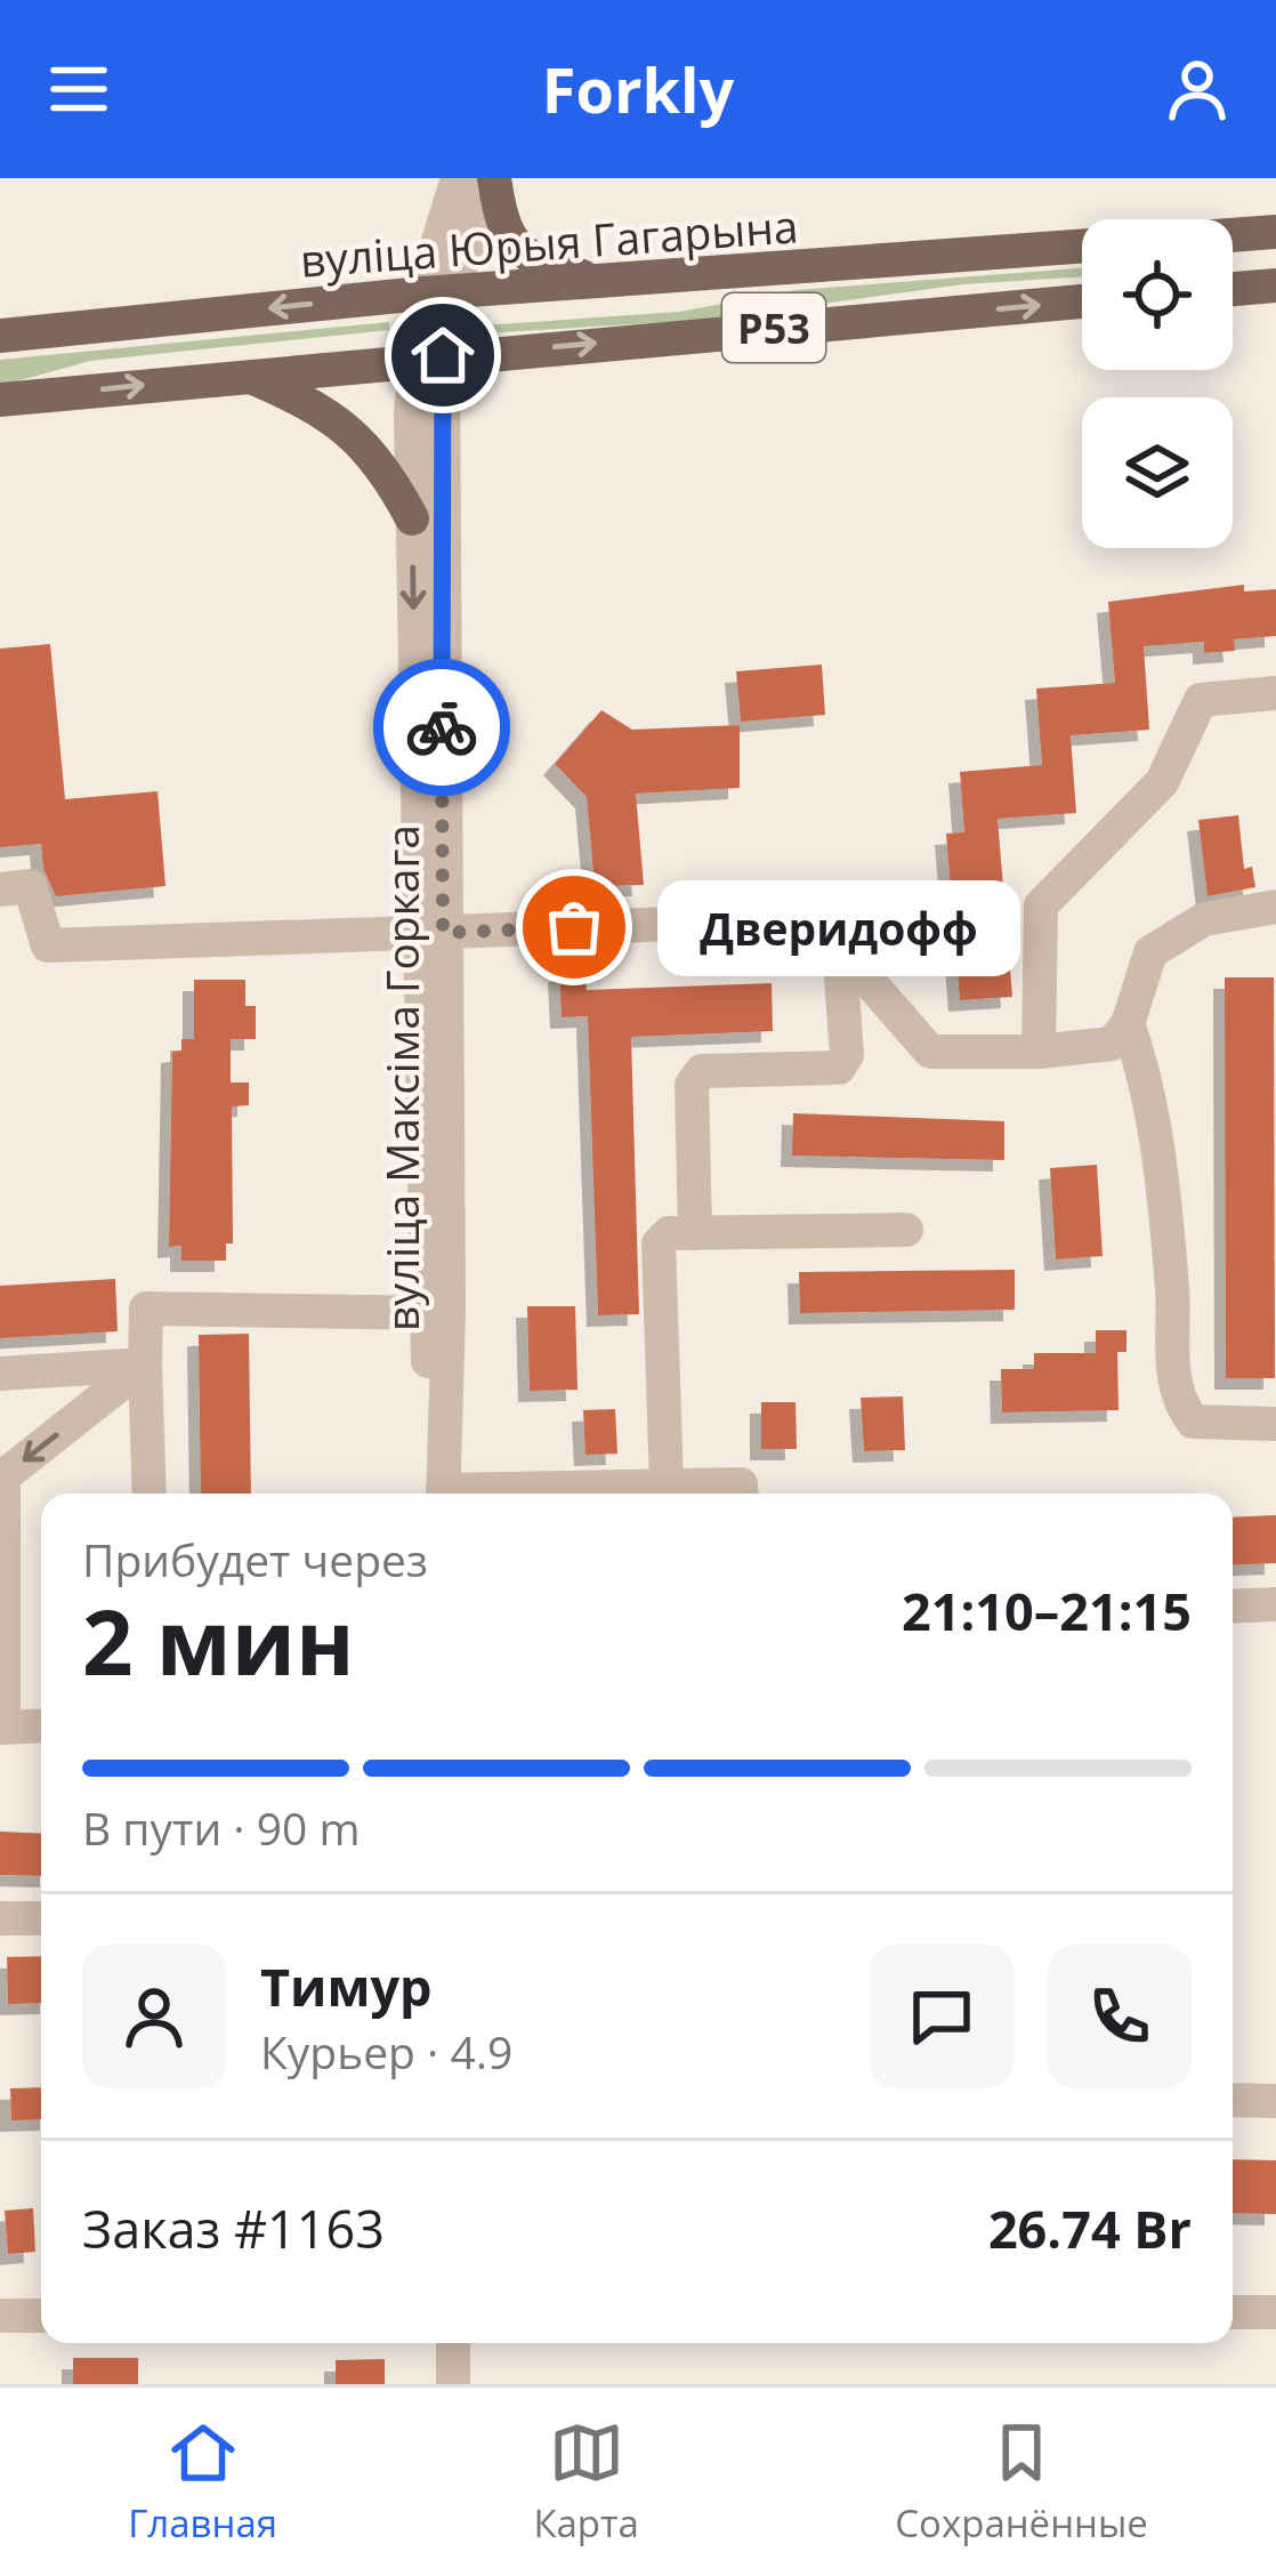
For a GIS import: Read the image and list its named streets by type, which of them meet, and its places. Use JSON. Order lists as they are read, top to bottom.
{
  "streets": {
    "main road": ["вуліца Юрыя Гагарына", "Р53"],
    "street": ["вуліца Максіма Горкага"]
  },
  "crossings": [
    ["вуліца Юрыя Гагарына", "вуліца Максіма Горкага"],
    ["Р53", "вуліца Максіма Горкага"]
  ],
  "places": ["Дверидофф"],
  "page": {
    "header": "Forkly",
    "bubble": "Дверидофф",
    "heading": ["2 мин", "Прибудет через", "21:10–21:15"],
    "panel": [
      "Тимур",
      "Курьер · 4.9",
      "Заказ #1163",
      "26.74 Br"
    ],
    "bar": "В пути · 90 m",
    "tabs": ["Главная", "Карта", "Сохранённые"]
  }
}
